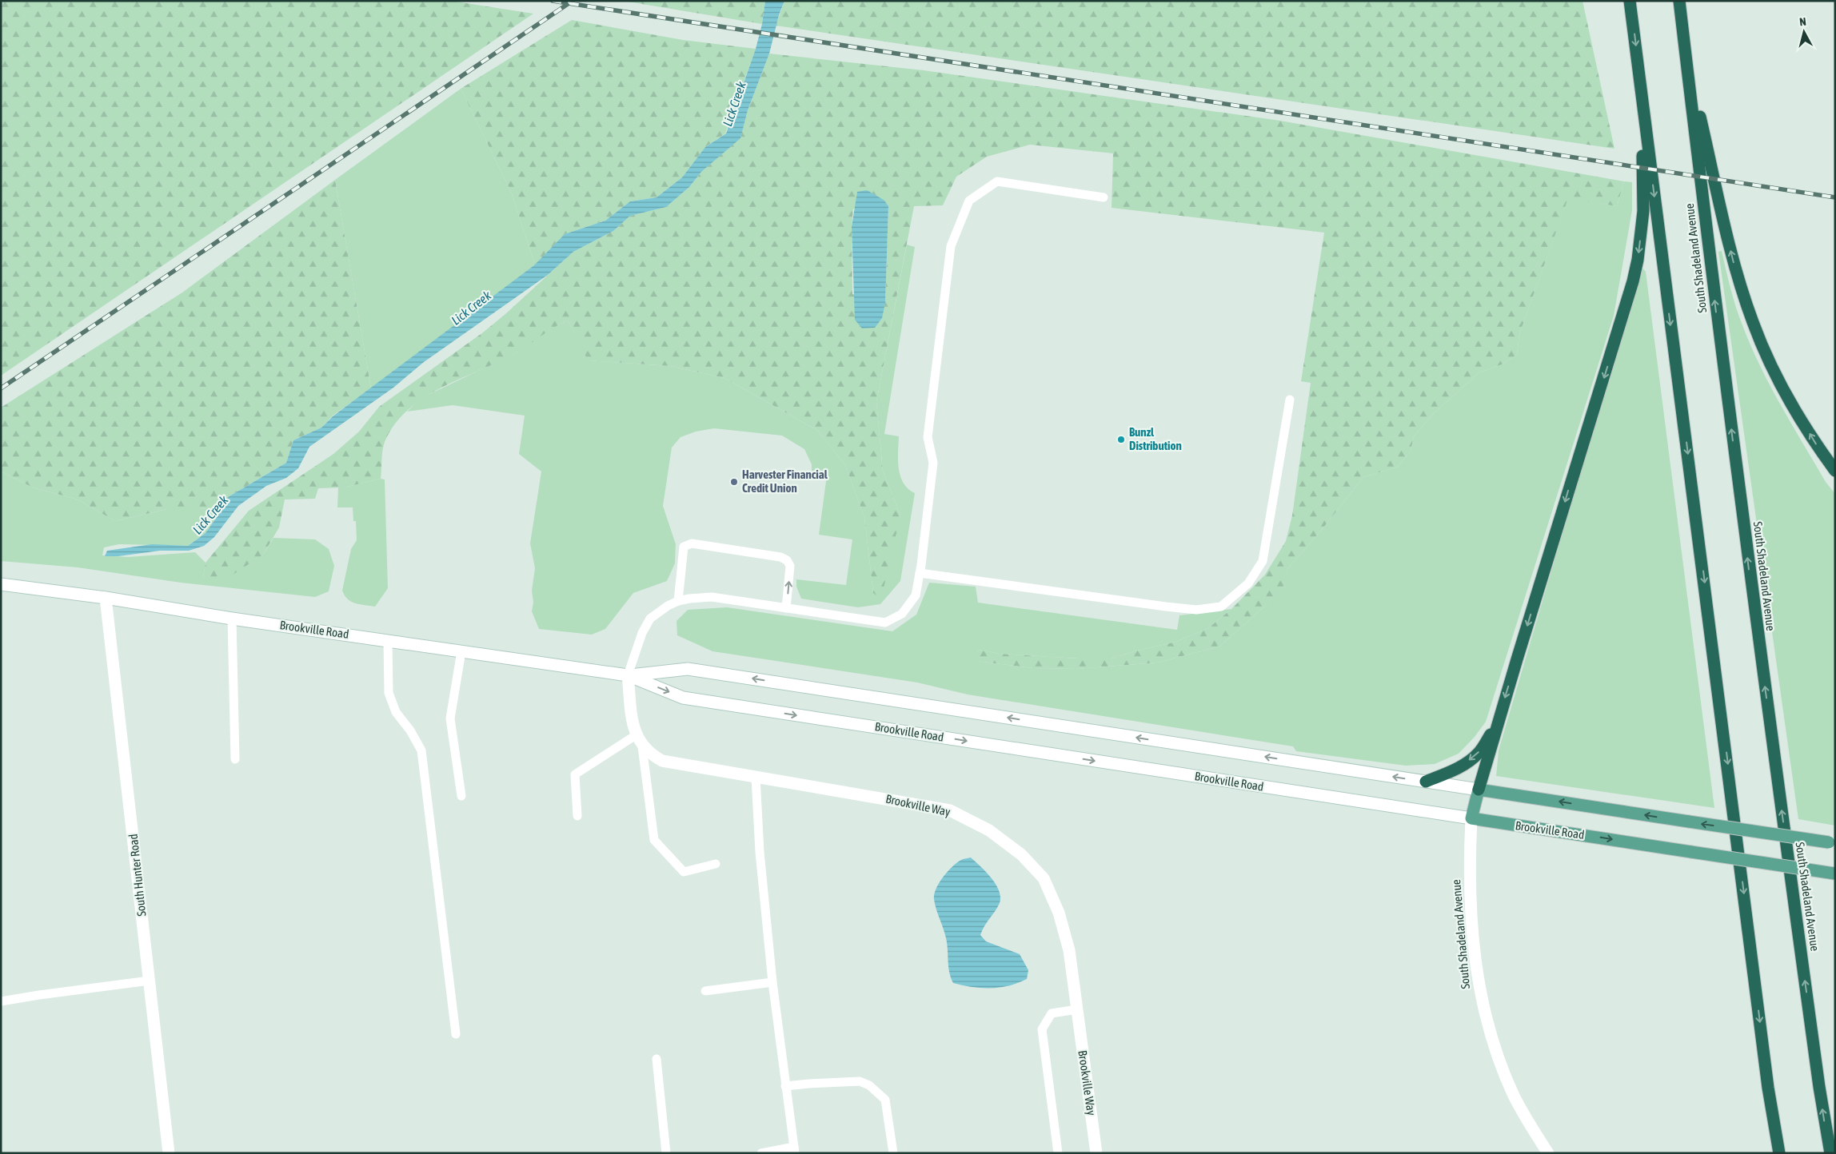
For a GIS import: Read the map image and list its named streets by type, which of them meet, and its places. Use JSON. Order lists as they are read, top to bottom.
{
  "streets": {
    "highway": ["South Shadeland Avenue"],
    "main road": ["Brookville Road", "Brookville Way", "South Hunter Road"]
  },
  "crossings": [
    ["South Shadeland Avenue", "Brookville Road"],
    ["Brookville Road", "Brookville Way"],
    ["Brookville Road", "South Hunter Road"]
  ],
  "water": ["Lick Creek"],
  "places": ["Bunzl Distribution", "Harvester Financial Credit Union"],
  "north": "top"
}
